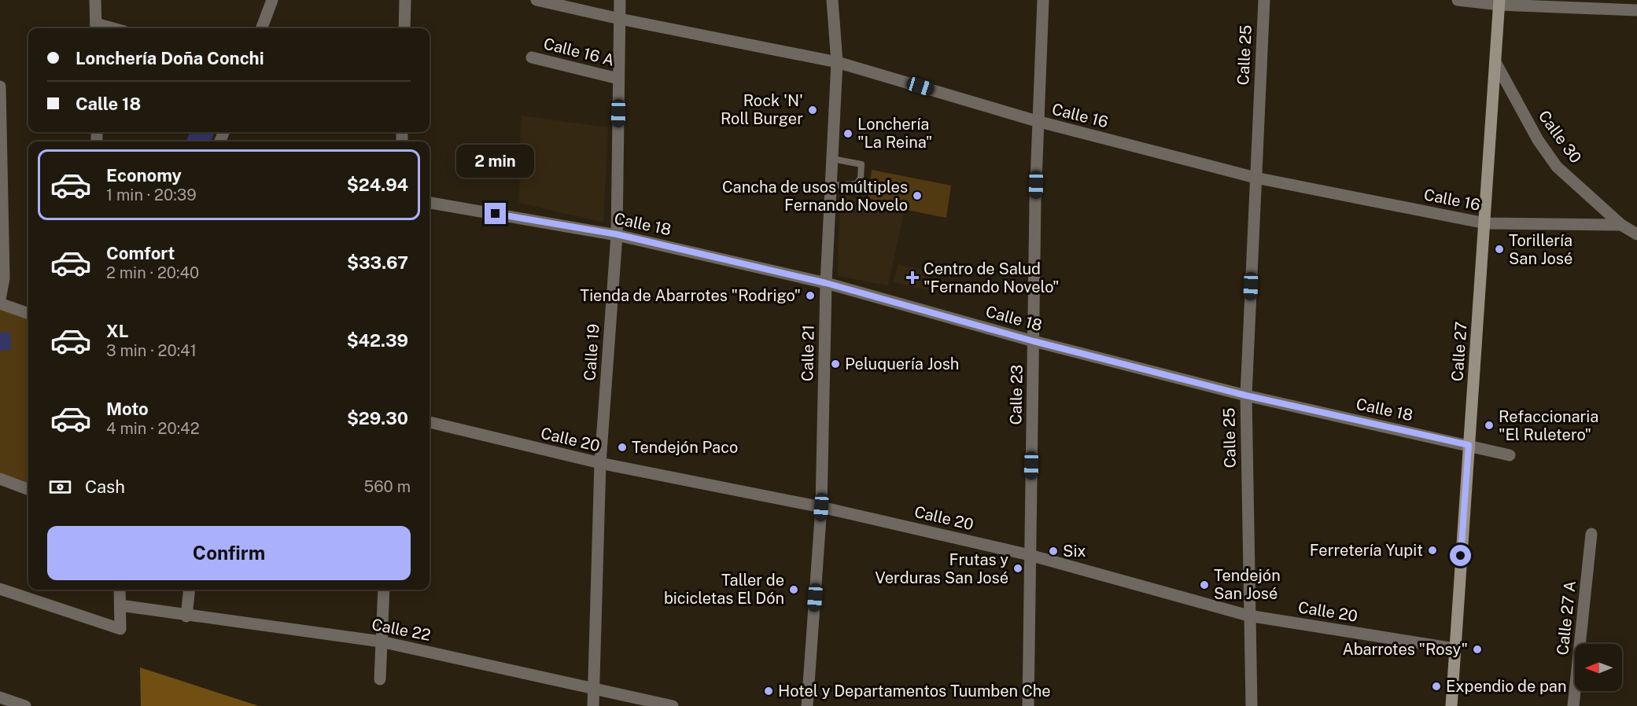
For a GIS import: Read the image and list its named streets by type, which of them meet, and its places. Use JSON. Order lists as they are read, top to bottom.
{
  "streets": {
    "main road": ["Calle 27"],
    "street": [
      "Calle 16 A",
      "Calle 25",
      "Calle 16",
      "Calle 30",
      "Calle 18",
      "Calle 19",
      "Calle 21",
      "Calle 23",
      "Calle 20",
      "Calle 27 A",
      "Calle 22"
    ]
  },
  "crossings": [
    ["Calle 16 A", "Calle 19"],
    ["Calle 25", "Calle 16"],
    ["Calle 25", "Calle 18"],
    ["Calle 25", "Calle 20"],
    ["Calle 16", "Calle 30"],
    ["Calle 16", "Calle 27"],
    ["Calle 16", "Calle 19"],
    ["Calle 16", "Calle 21"],
    ["Calle 16", "Calle 23"],
    ["Calle 30", "Calle 27"],
    ["Calle 18", "Calle 27"],
    ["Calle 18", "Calle 19"],
    ["Calle 18", "Calle 21"],
    ["Calle 18", "Calle 23"],
    ["Calle 27", "Calle 20"],
    ["Calle 19", "Calle 20"],
    ["Calle 19", "Calle 22"],
    ["Calle 21", "Calle 20"],
    ["Calle 23", "Calle 20"]
  ],
  "places": {
    "other": [
      "Rock 'N' Roll Burger",
      "Lonchería \"La Reina\"",
      "Cancha de usos múltiples Fernando Novelo",
      "Torillería San José",
      "Tienda de Abarrotes \"Rodrigo\"",
      "Peluquería Josh",
      "Refaccionaria \"El Ruletero\"",
      "Tendejón Paco",
      "Ferretería Yupit",
      "Six",
      "Frutas y Verduras San José",
      "Tendejón San José",
      "Taller de bicicletas El Dón",
      "Abarrotes \"Rosy\"",
      "Expendio de pan",
      "Hotel y Departamentos Tuumben Che"
    ],
    "health": ["Centro de Salud \"Fernando Novelo\""]
  },
  "north": "left",
  "page": {
    "banner": ["Lonchería Doña Conchi", "Calle 18"],
    "bubble": "2 min",
    "list": [
      {
        "name": "Economy",
        "note": "1 min · 20:39",
        "value": "$24.94"
      },
      {
        "name": "Comfort",
        "note": "2 min · 20:40",
        "value": "$33.67"
      },
      {
        "name": "XL",
        "note": "3 min · 20:41",
        "value": "$42.39"
      },
      {
        "name": "Moto",
        "note": "4 min · 20:42",
        "value": "$29.30"
      }
    ],
    "pay": ["Cash", "560 m"],
    "buttons": "Confirm"
  }
}
